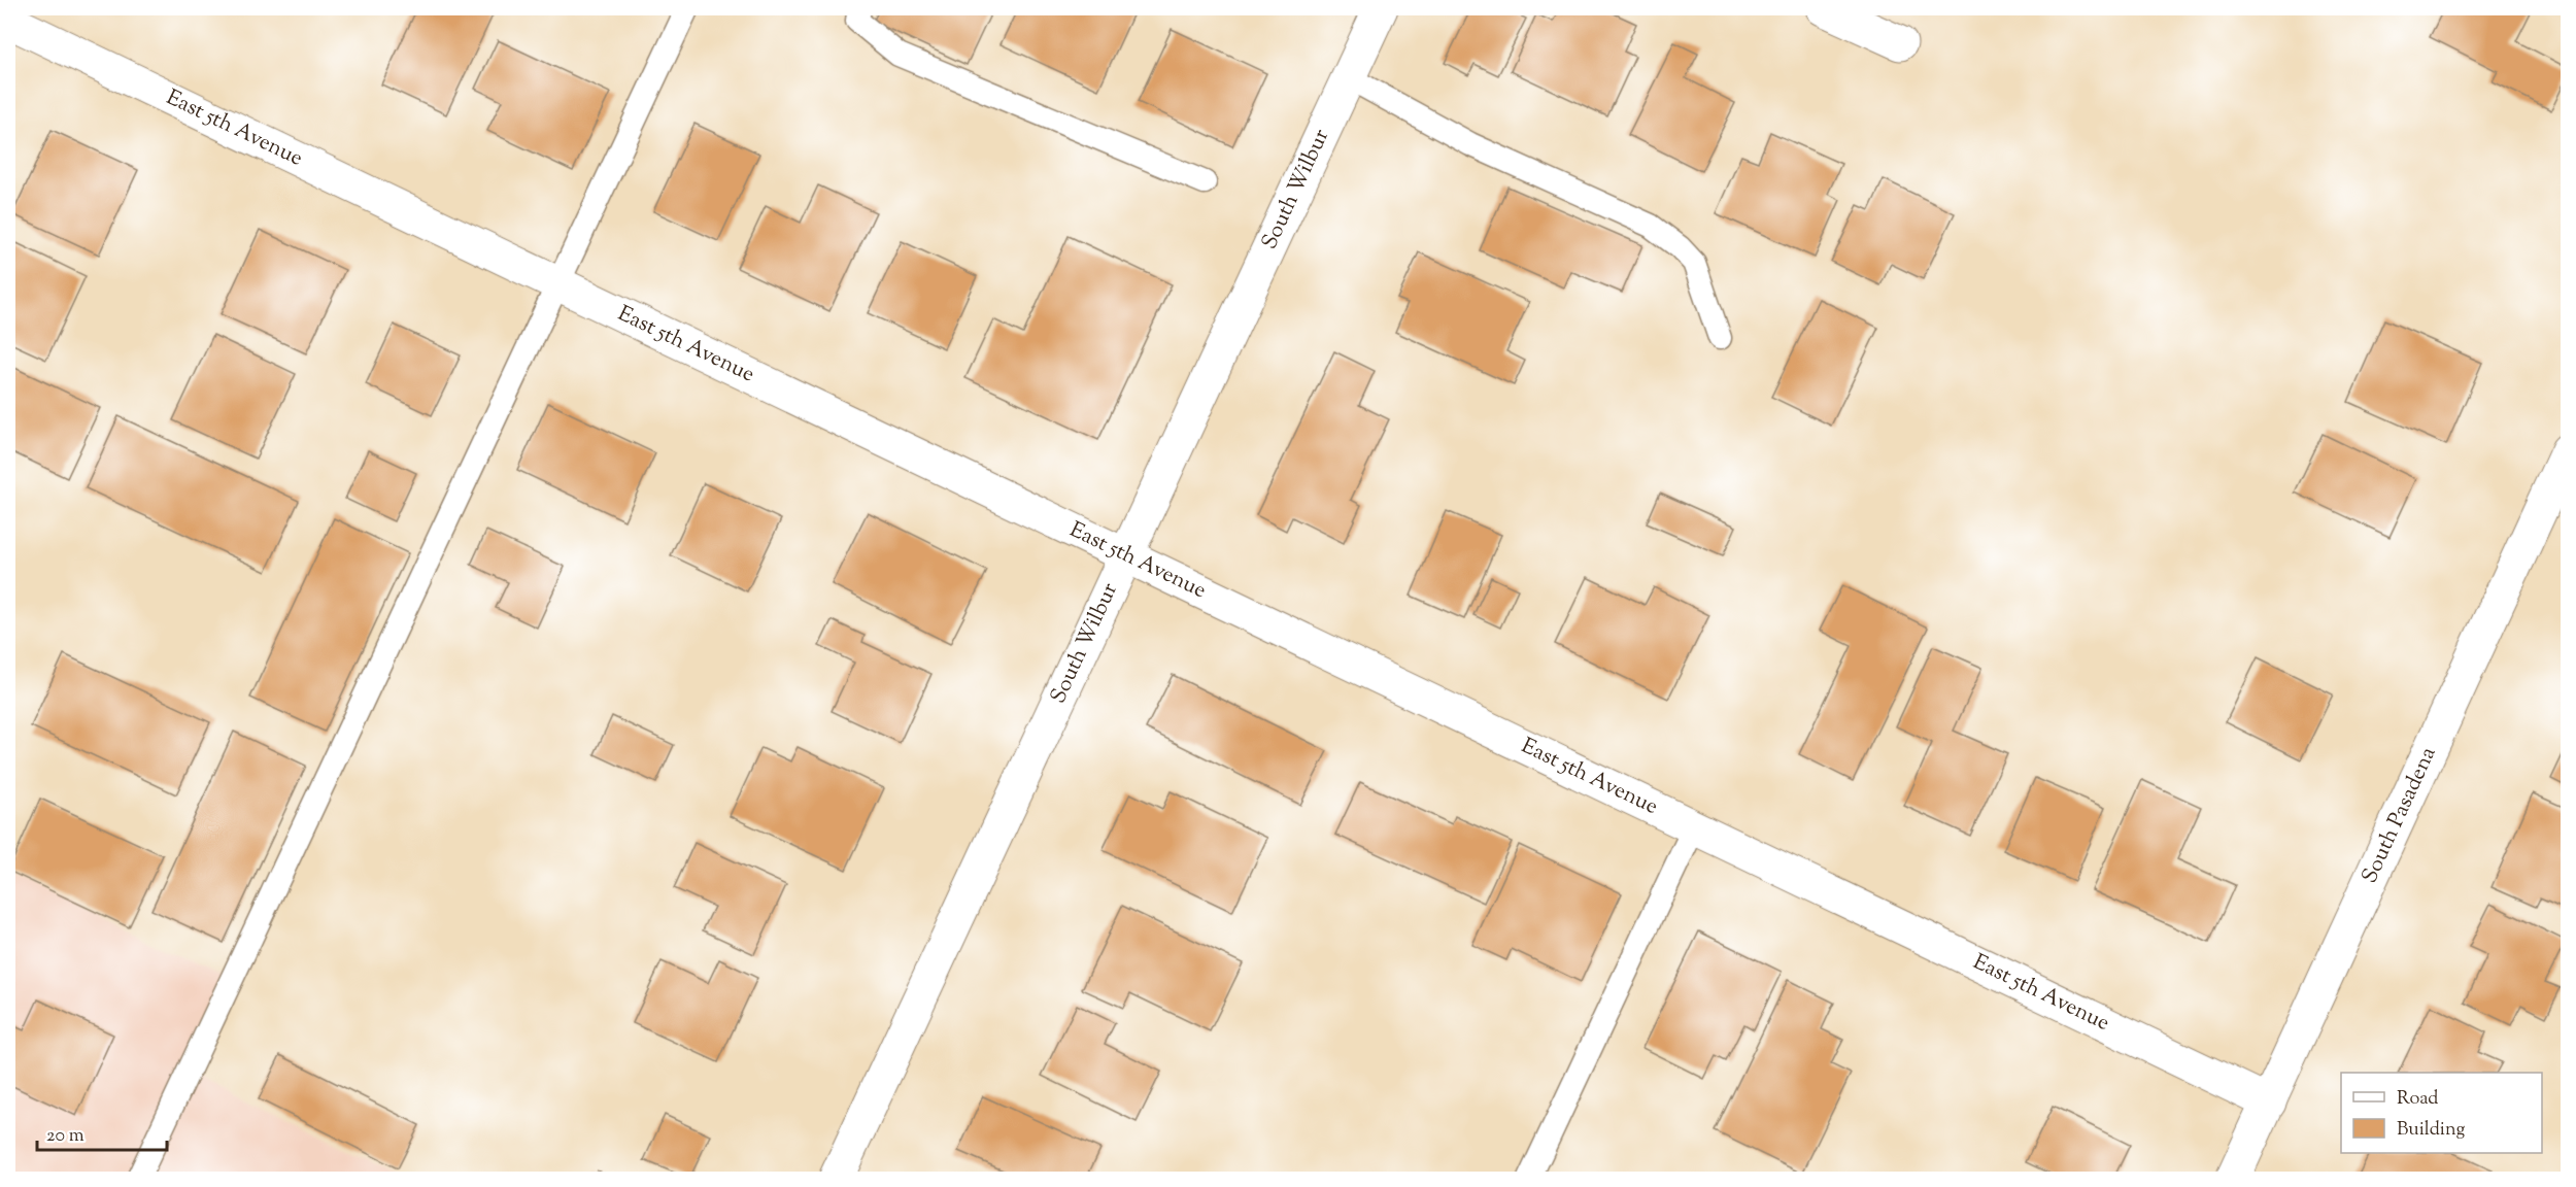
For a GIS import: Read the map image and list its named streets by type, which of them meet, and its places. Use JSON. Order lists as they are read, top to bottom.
{
  "streets": {
    "street": ["East 5th Avenue", "South Wilbur", "South Pasadena"]
  },
  "crossings": [
    ["East 5th Avenue", "South Wilbur"],
    ["East 5th Avenue", "South Pasadena"]
  ],
  "legend": ["Road", "Building"],
  "scale_bar": "20 m"
}
